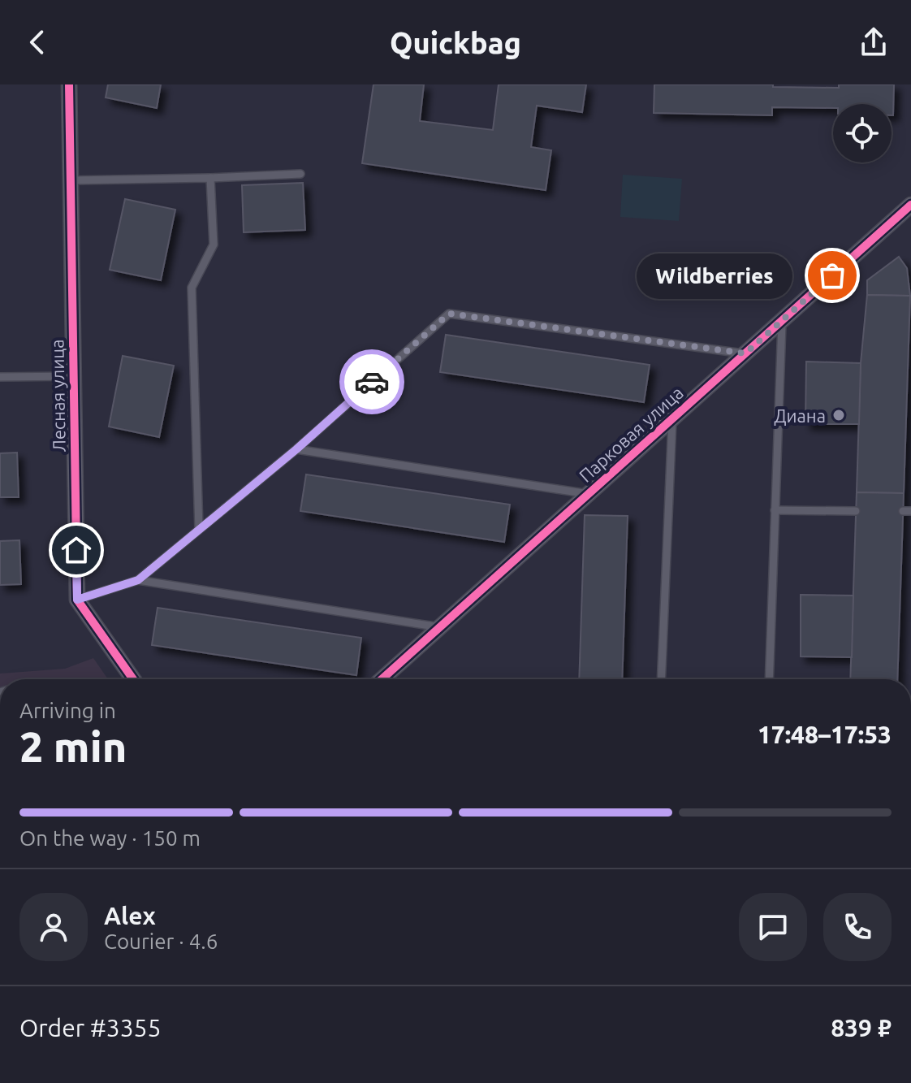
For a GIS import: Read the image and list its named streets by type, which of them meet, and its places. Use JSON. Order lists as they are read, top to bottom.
{
  "streets": {
    "street": ["Лесная улица", "Парковая улица"]
  },
  "places": ["Wildberries", "Диана"],
  "page": {
    "header": "Quickbag",
    "bubble": "Wildberries",
    "heading": ["2 min", "Arriving in", "17:48–17:53"],
    "panel": [
      "Alex",
      "Courier · 4.6",
      "Order #3355",
      "839 ₽"
    ],
    "bar": "On the way · 150 m"
  }
}
